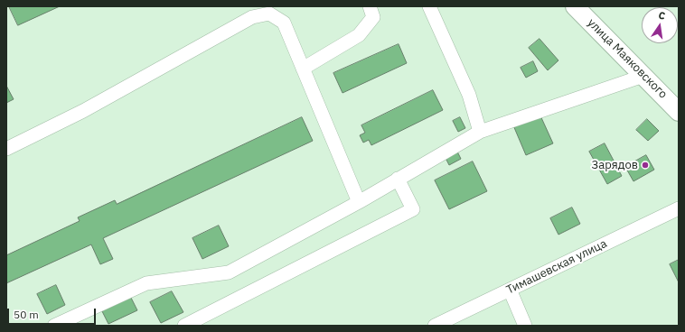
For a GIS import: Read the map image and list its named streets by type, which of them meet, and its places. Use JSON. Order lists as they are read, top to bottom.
{
  "streets": {
    "main road": ["улица Маяковского"],
    "street": ["Тимашевская улица"]
  },
  "places": ["Зарядов"],
  "scale_bar": "50 m",
  "north": "top"
}
